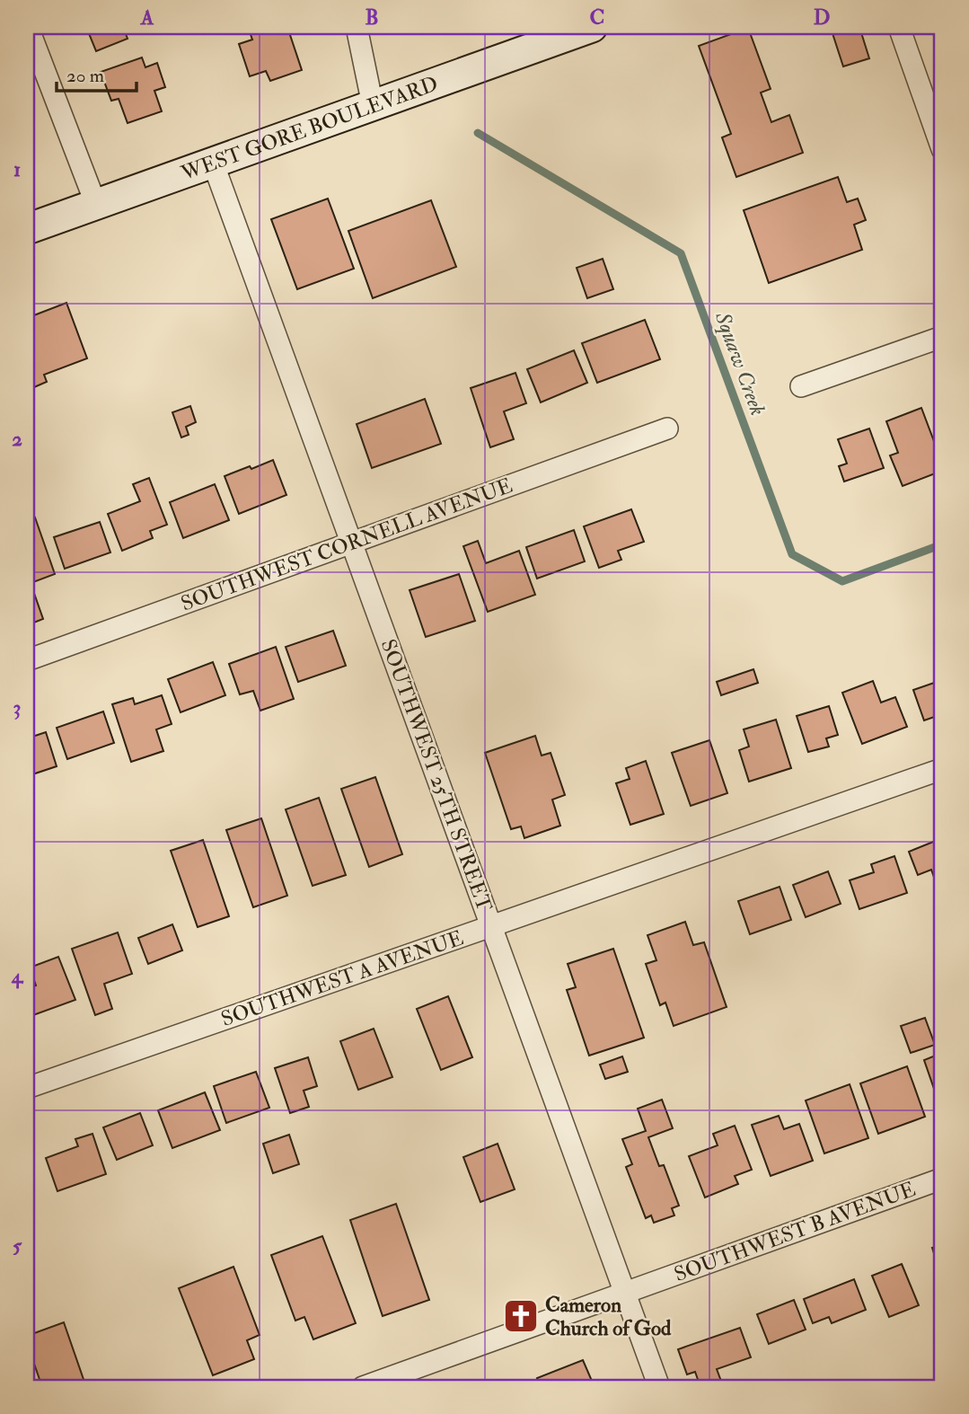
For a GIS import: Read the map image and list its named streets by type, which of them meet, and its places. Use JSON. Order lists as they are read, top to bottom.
{
  "streets": {
    "main road": ["WEST GORE BOULEVARD"],
    "street": [
      "SOUTHWEST CORNELL AVENUE",
      "SOUTHWEST 25TH STREET",
      "SOUTHWEST A AVENUE",
      "SOUTHWEST B AVENUE"
    ]
  },
  "crossings": [
    ["WEST GORE BOULEVARD", "SOUTHWEST 25TH STREET"],
    ["SOUTHWEST CORNELL AVENUE", "SOUTHWEST 25TH STREET"],
    ["SOUTHWEST 25TH STREET", "SOUTHWEST A AVENUE"],
    ["SOUTHWEST 25TH STREET", "SOUTHWEST B AVENUE"]
  ],
  "water": ["Squaw Creek"],
  "places": {
    "church": ["Cameron Church of God"]
  },
  "scale_bar": "20 m",
  "grid": {
    "columns": [
      "A",
      "B",
      "C",
      "D"
    ],
    "rows": [
      "1",
      "2",
      "3",
      "4",
      "5"
    ]
  }
}
